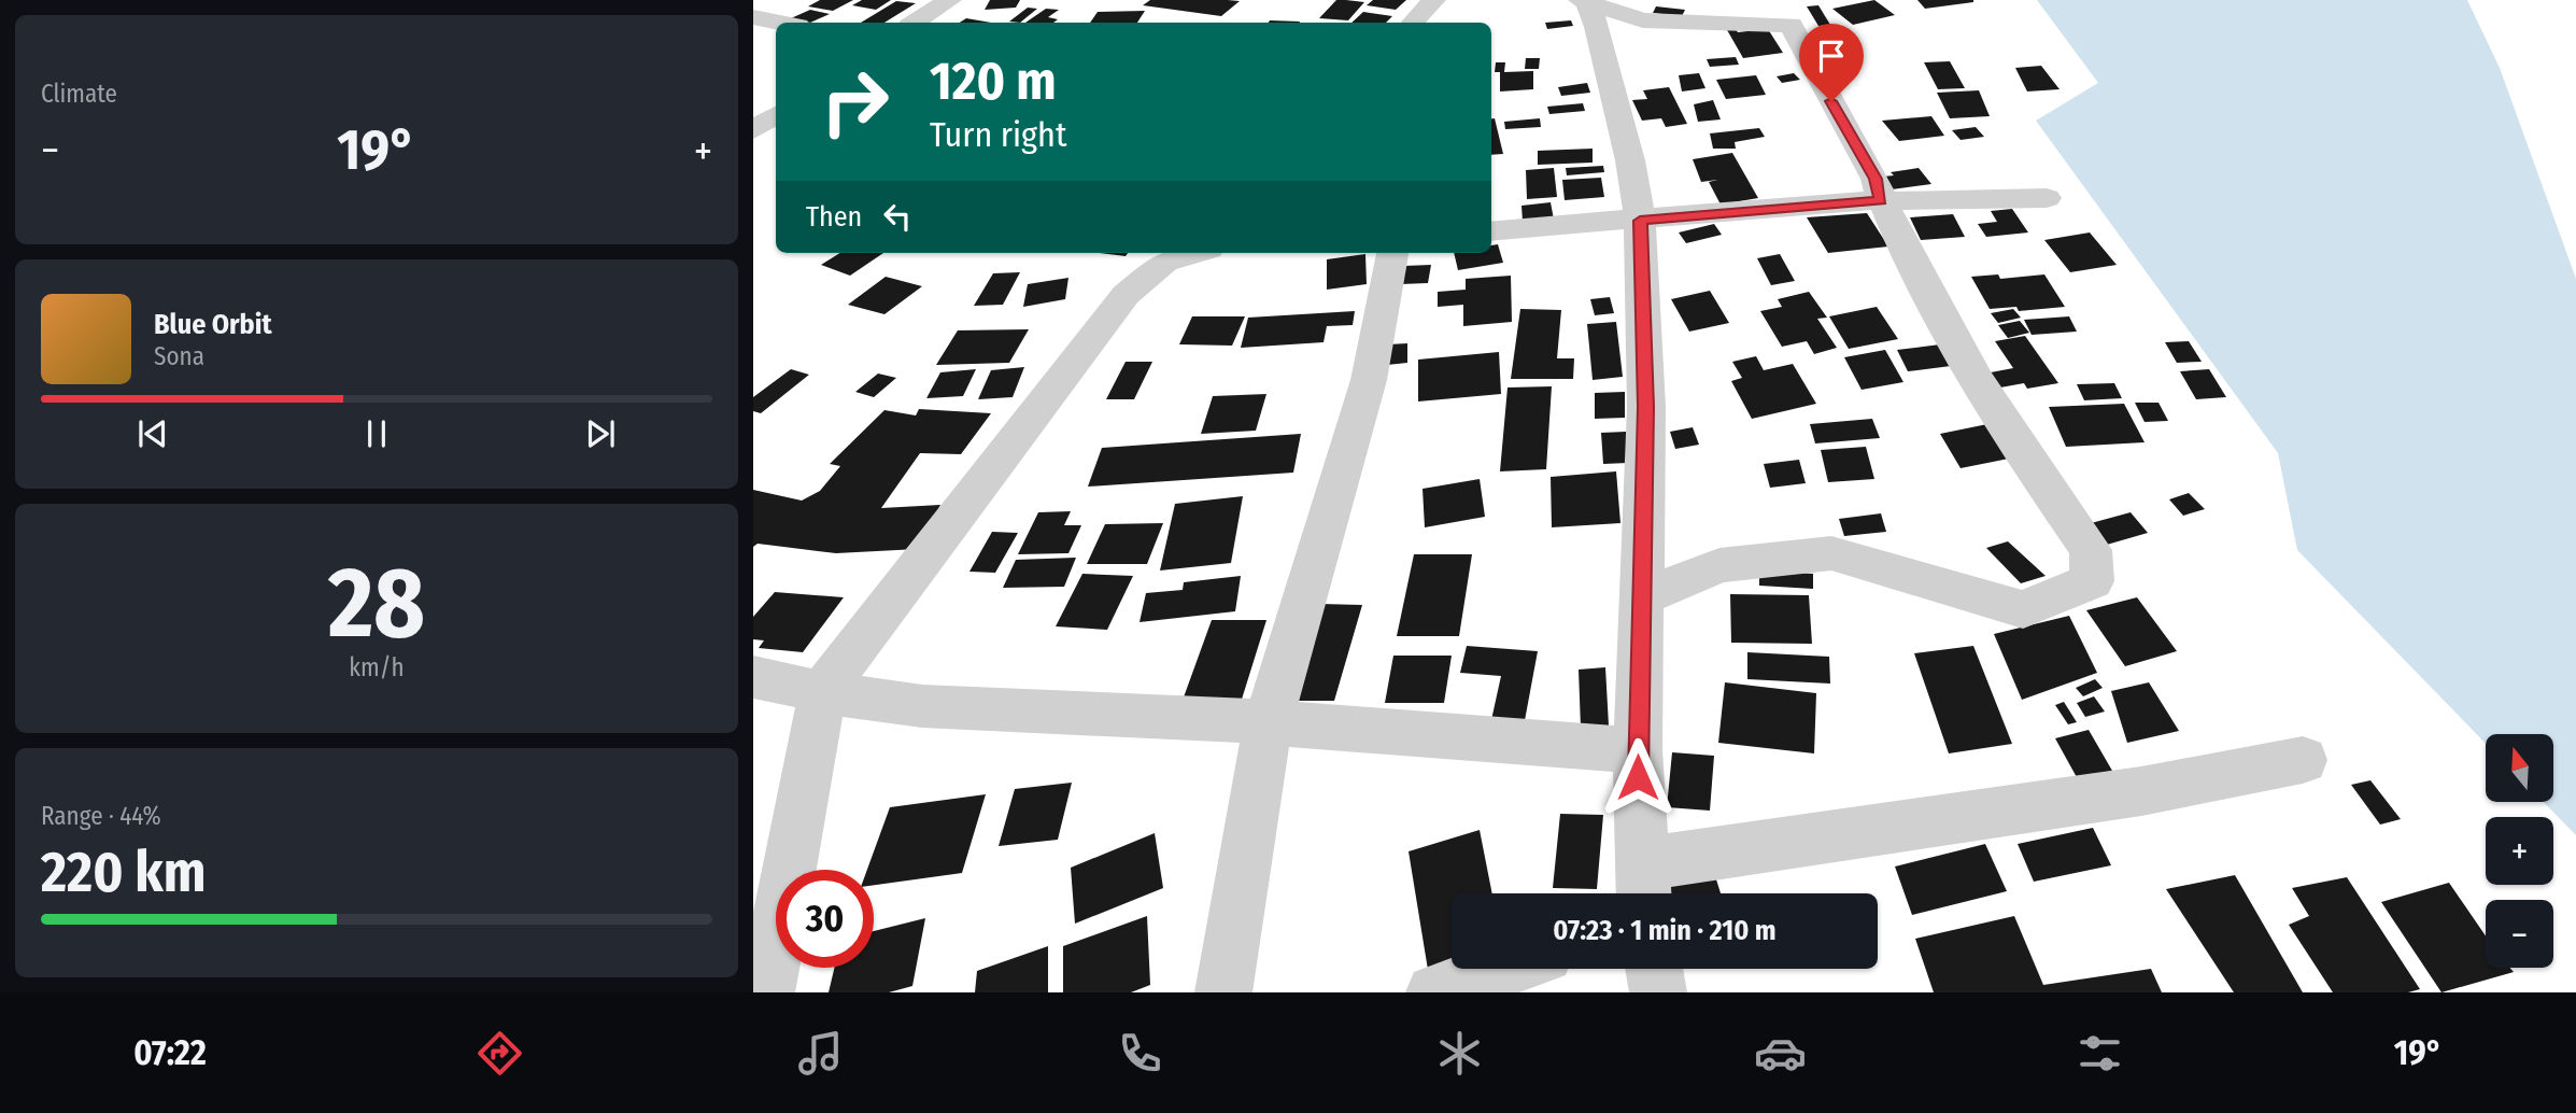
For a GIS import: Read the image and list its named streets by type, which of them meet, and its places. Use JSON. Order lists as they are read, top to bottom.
{
  "north": "top",
  "page": {
    "tile": [
      "Climate",
      ["28", "km/h"],
      ["Range · 44%", "220 km"]
    ],
    "turn": ["120 m", "Turn right"],
    "heat": ["−", "19°", "+"],
    "then": "Then",
    "song": ["Blue Orbit", "Sona"],
    "map_buttons": ["+", "−"],
    "limit": "30",
    "trip": "07:23 · 1 min · 210 m",
    "tabs": ["07:22", "19°"]
  }
}
